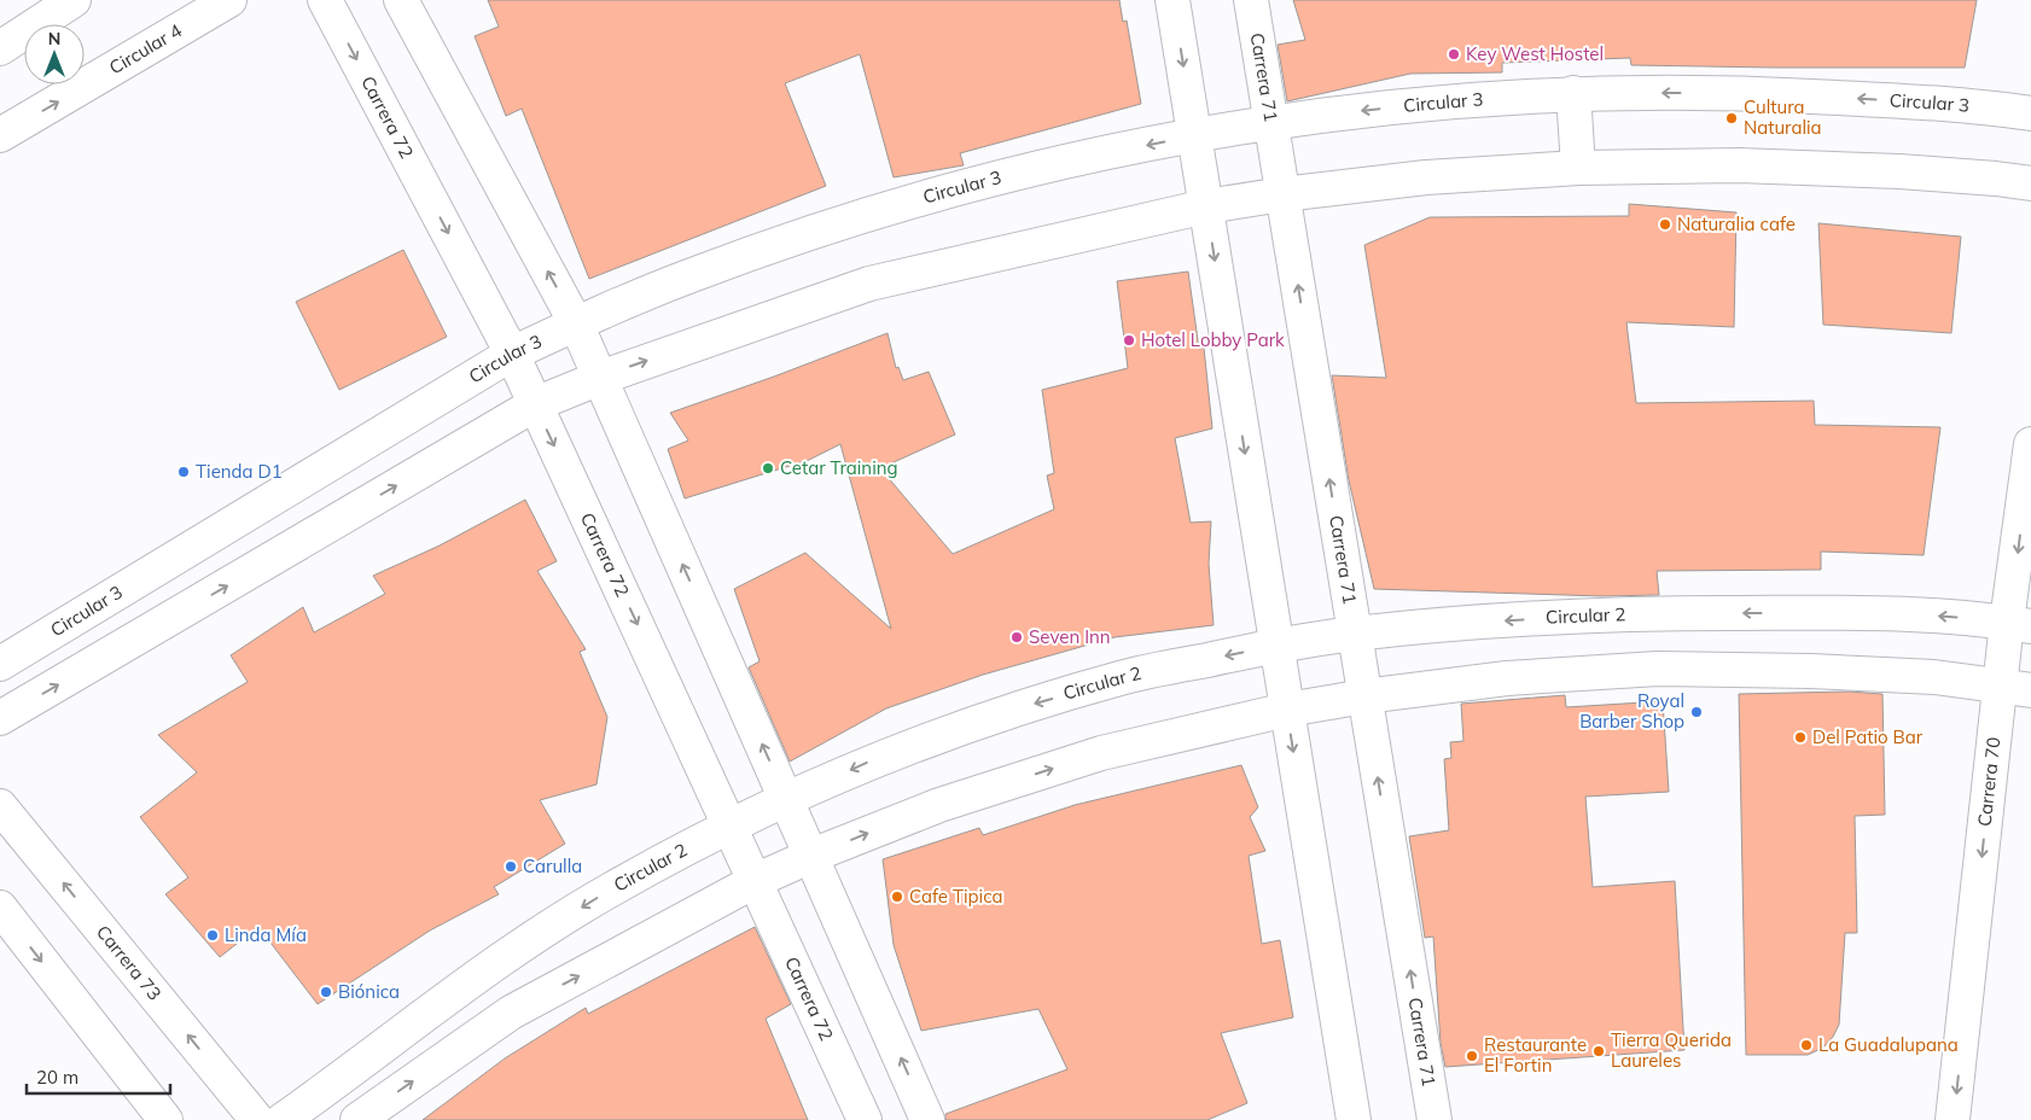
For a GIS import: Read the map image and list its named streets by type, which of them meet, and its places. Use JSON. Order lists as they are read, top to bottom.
{
  "streets": {
    "street": [
      "Circular 4",
      "Carrera 71",
      "Circular 3",
      "Carrera 72",
      "Circular 2",
      "Carrera 70",
      "Carrera 73"
    ]
  },
  "crossings": [
    ["Carrera 71", "Circular 3"],
    ["Carrera 71", "Circular 2"],
    ["Circular 3", "Carrera 72"],
    ["Carrera 72", "Circular 2"],
    ["Circular 2", "Carrera 70"]
  ],
  "one_way": ["Carrera 70"],
  "places": [
    "Key West Hostel",
    "Cultura Naturalia",
    "Naturalia cafe",
    "Hotel Lobby Park",
    "Cetar Training",
    "Tienda D1",
    "Seven Inn",
    "Royal Barber Shop",
    "Del Patio Bar",
    "Carulla",
    "Cafe Tipica",
    "Linda Mía",
    "Biónica",
    "La Guadalupana",
    "Tierra Querida Laureles",
    "Restaurante El Fortin"
  ],
  "scale_bar": "20 m",
  "north": "top"
}
